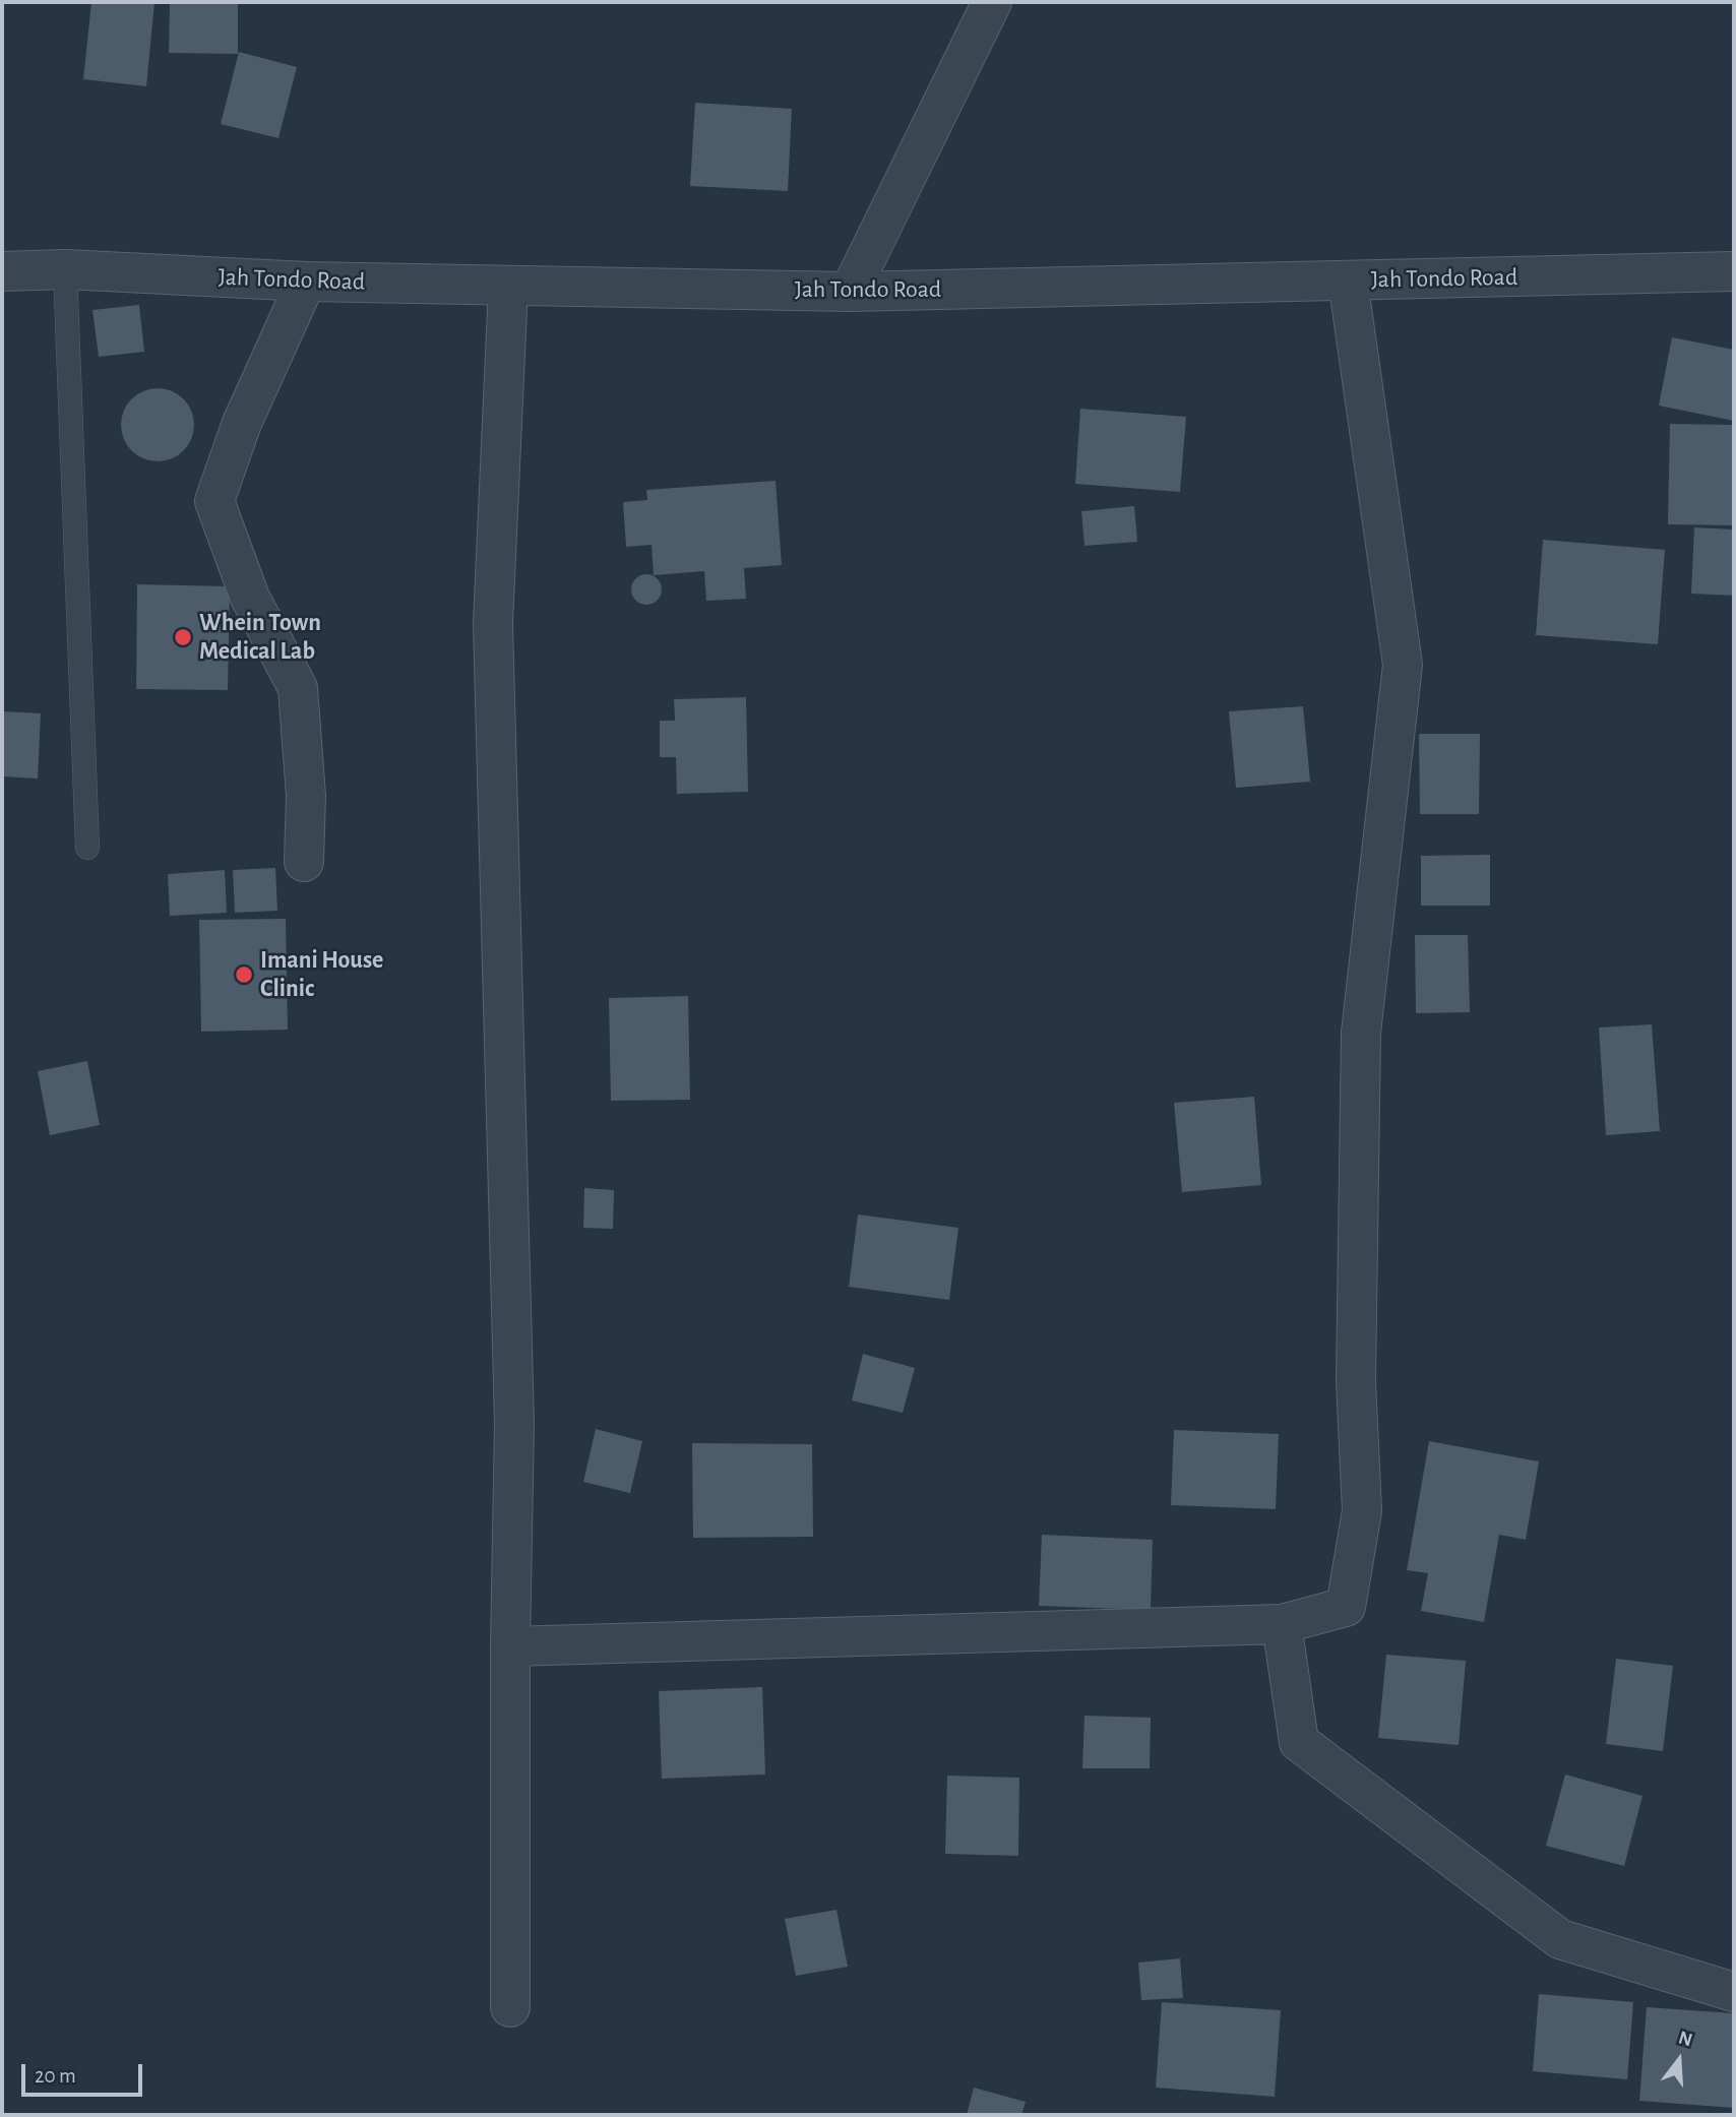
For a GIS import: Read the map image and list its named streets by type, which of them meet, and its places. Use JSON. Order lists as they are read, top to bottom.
{
  "streets": {
    "street": ["Jah Tondo Road"]
  },
  "places": ["Whein Town Medical Lab", "Imani House Clinic"],
  "scale_bar": "20 m",
  "north": "top"
}
